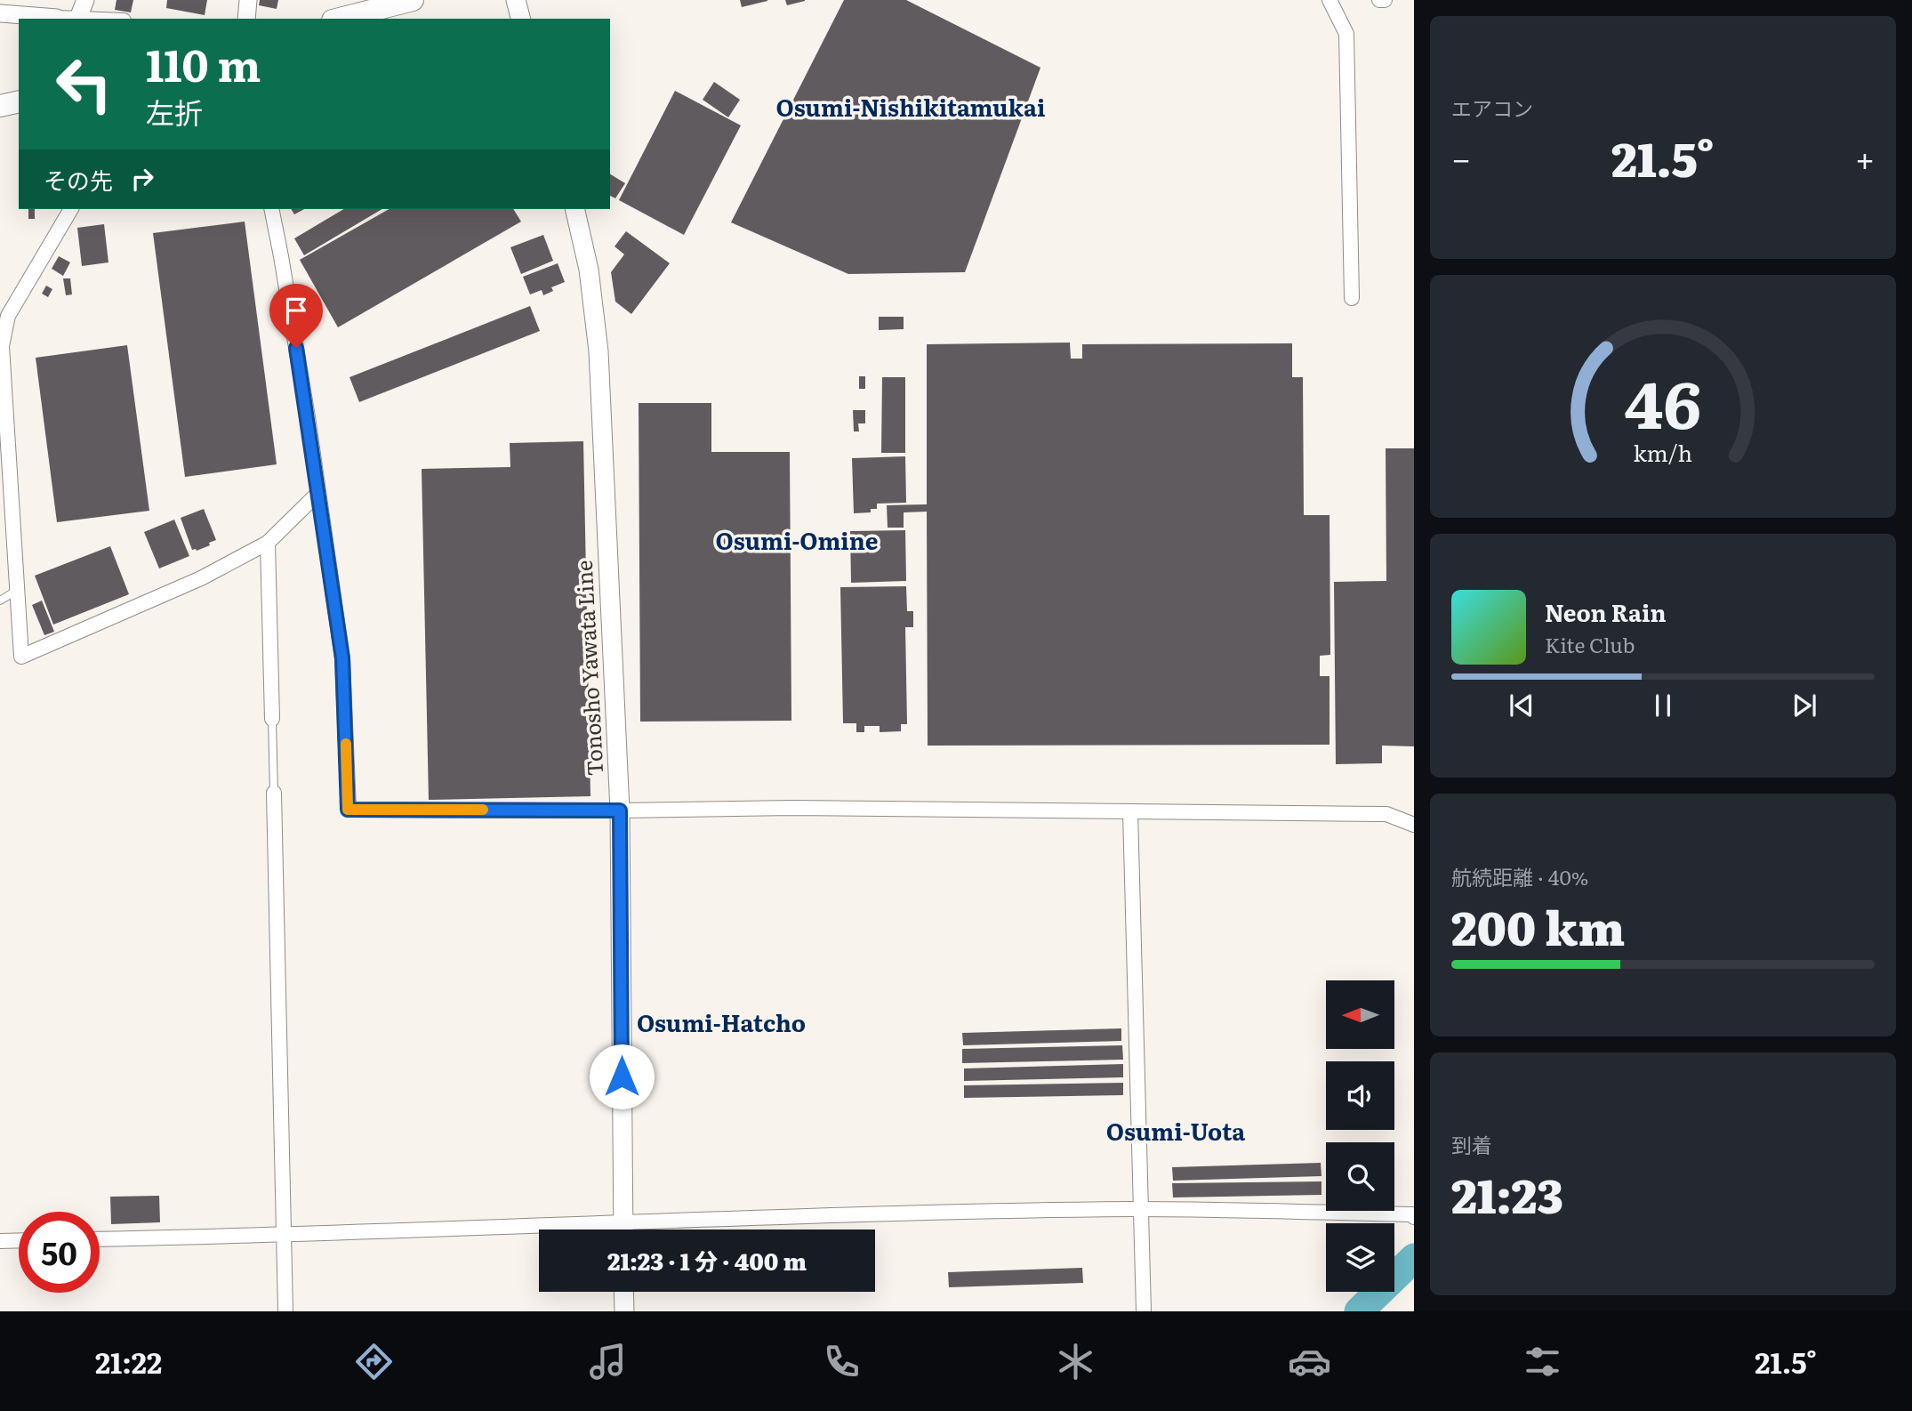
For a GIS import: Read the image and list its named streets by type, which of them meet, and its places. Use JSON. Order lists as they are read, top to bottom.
{
  "streets": {
    "main road": ["Tonosho Yawata Line"]
  },
  "districts": [
    "Osumi-Nishikitamukai",
    "Osumi-Omine",
    "Osumi-Hatcho",
    "Osumi-Uota"
  ],
  "north": "left",
  "page": {
    "tile": [
      "エアコン",
      ["航続距離 · 40%", "200 km"],
      ["到着", "21:23"]
    ],
    "turn": ["110 m", "左折"],
    "heat": ["−", "21.5°", "+"],
    "then": "その先",
    "song": ["Neon Rain", "Kite Club"],
    "limit": "50",
    "trip": "21:23 · 1 分 · 400 m",
    "tabs": ["21:22", "21.5°"],
    "gauge": ["46", "km/h"]
  }
}
